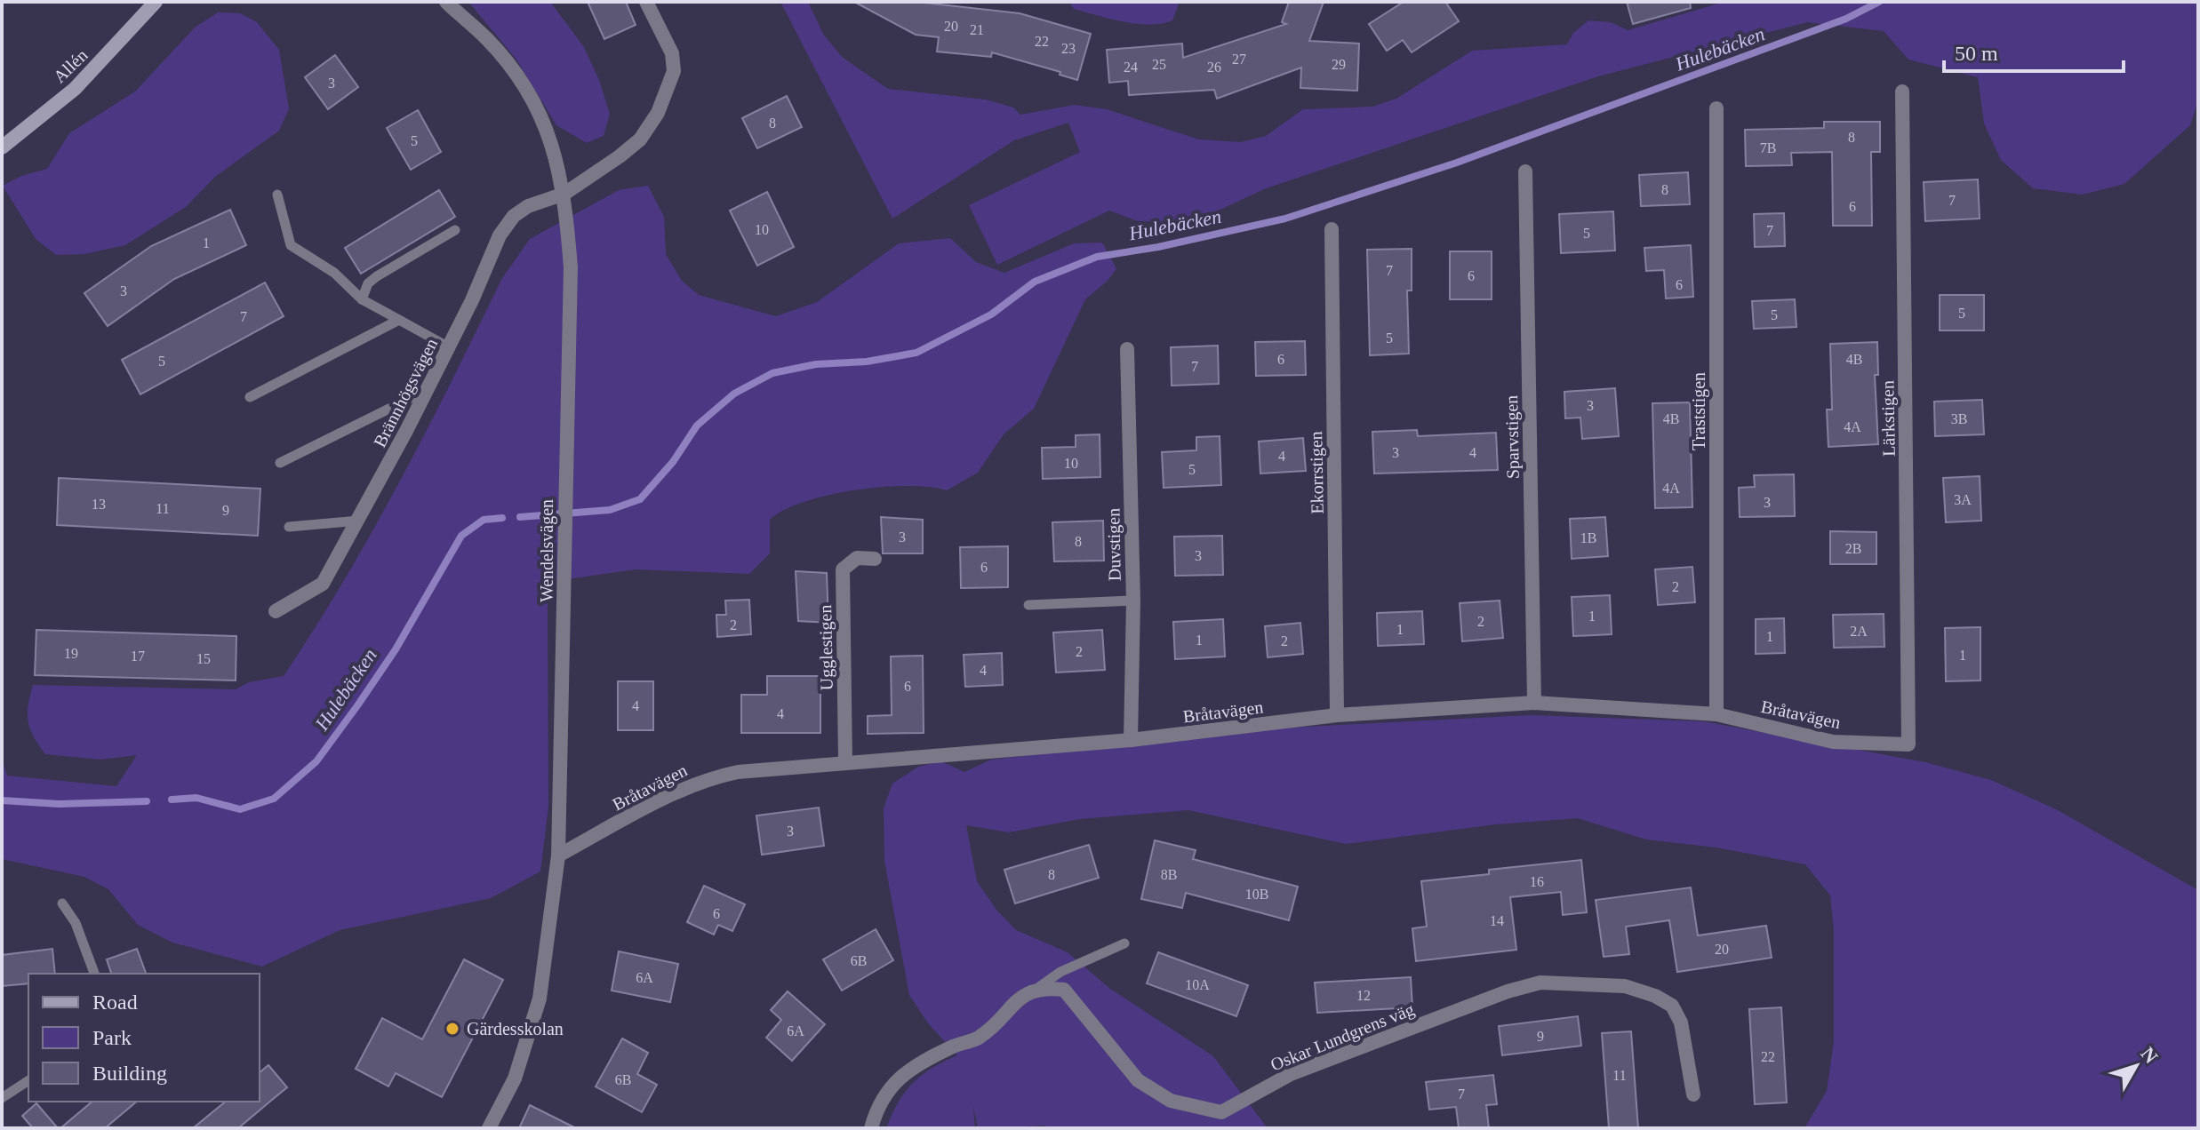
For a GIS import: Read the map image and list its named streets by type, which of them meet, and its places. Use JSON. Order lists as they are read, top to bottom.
{
  "streets": {
    "street": [
      "Allén",
      "Brännhögsvägen",
      "Traststigen",
      "Lärkstigen",
      "Sparvstigen",
      "Ekorrstigen",
      "Duvstigen",
      "Wendelsvägen",
      "Ugglestigen",
      "Bråtavägen",
      "Oskar Lundgrens väg"
    ]
  },
  "crossings": [
    ["Brännhögsvägen", "Wendelsvägen"],
    ["Traststigen", "Bråtavägen"],
    ["Lärkstigen", "Bråtavägen"],
    ["Sparvstigen", "Bråtavägen"],
    ["Ekorrstigen", "Bråtavägen"],
    ["Duvstigen", "Bråtavägen"],
    ["Wendelsvägen", "Bråtavägen"],
    ["Ugglestigen", "Bråtavägen"]
  ],
  "water": ["Hulebäcken"],
  "places": ["Gärdesskolan"],
  "house_numbers": [
    "20",
    "21",
    "22",
    "23",
    "27",
    "25",
    "29",
    "24",
    "26",
    "3",
    "8",
    "8",
    "5",
    "7B",
    "8",
    "7",
    "6",
    "10",
    "7",
    "5",
    "1",
    "7",
    "6",
    "6",
    "3",
    "5",
    "5",
    "7",
    "5",
    "6",
    "4B",
    "5",
    "7",
    "3",
    "4B",
    "3B",
    "4A",
    "3",
    "4",
    "4",
    "10",
    "5",
    "4A",
    "3A",
    "3",
    "13",
    "11",
    "9",
    "3",
    "1B",
    "8",
    "2B",
    "3",
    "6",
    "2",
    "1",
    "2",
    "2",
    "1",
    "2A",
    "1",
    "1",
    "2",
    "2",
    "19",
    "1",
    "17",
    "15",
    "4",
    "6",
    "4",
    "4",
    "3",
    "8",
    "8B",
    "16",
    "10B",
    "6",
    "14",
    "20",
    "6B",
    "6A",
    "10A",
    "12",
    "6A",
    "9",
    "22",
    "11",
    "6B",
    "7"
  ],
  "legend": ["Road", "Park", "Building"],
  "scale_bar": "50 m",
  "north": "top right"
}
